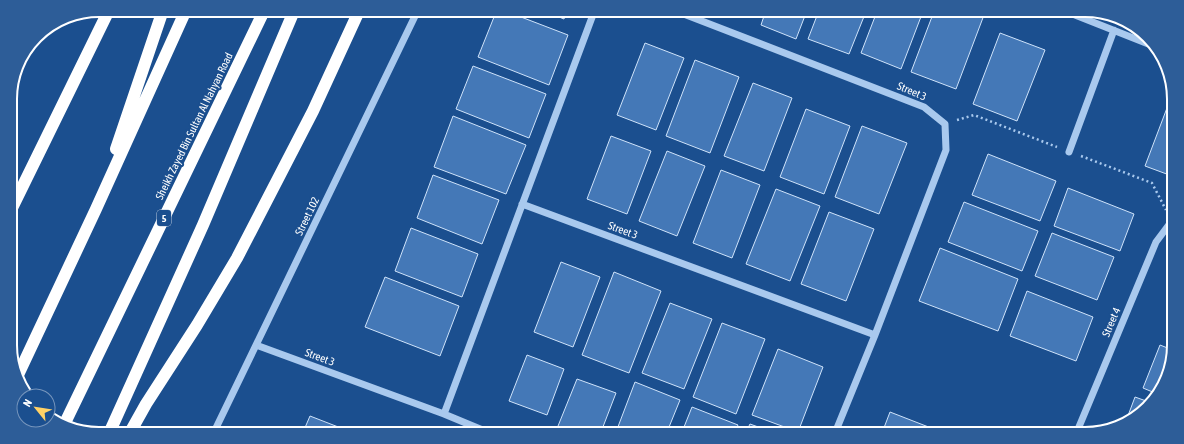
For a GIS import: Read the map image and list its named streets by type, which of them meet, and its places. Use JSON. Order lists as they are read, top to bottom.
{
  "streets": {
    "highway": ["Sheikh Zayed Bin Sultan Al Nahyan Road", "5"],
    "street": ["Street 3", "Street 102", "Street 4"]
  },
  "crossings": [
    ["Street 3", "Street 102"]
  ],
  "north": "top left"
}
